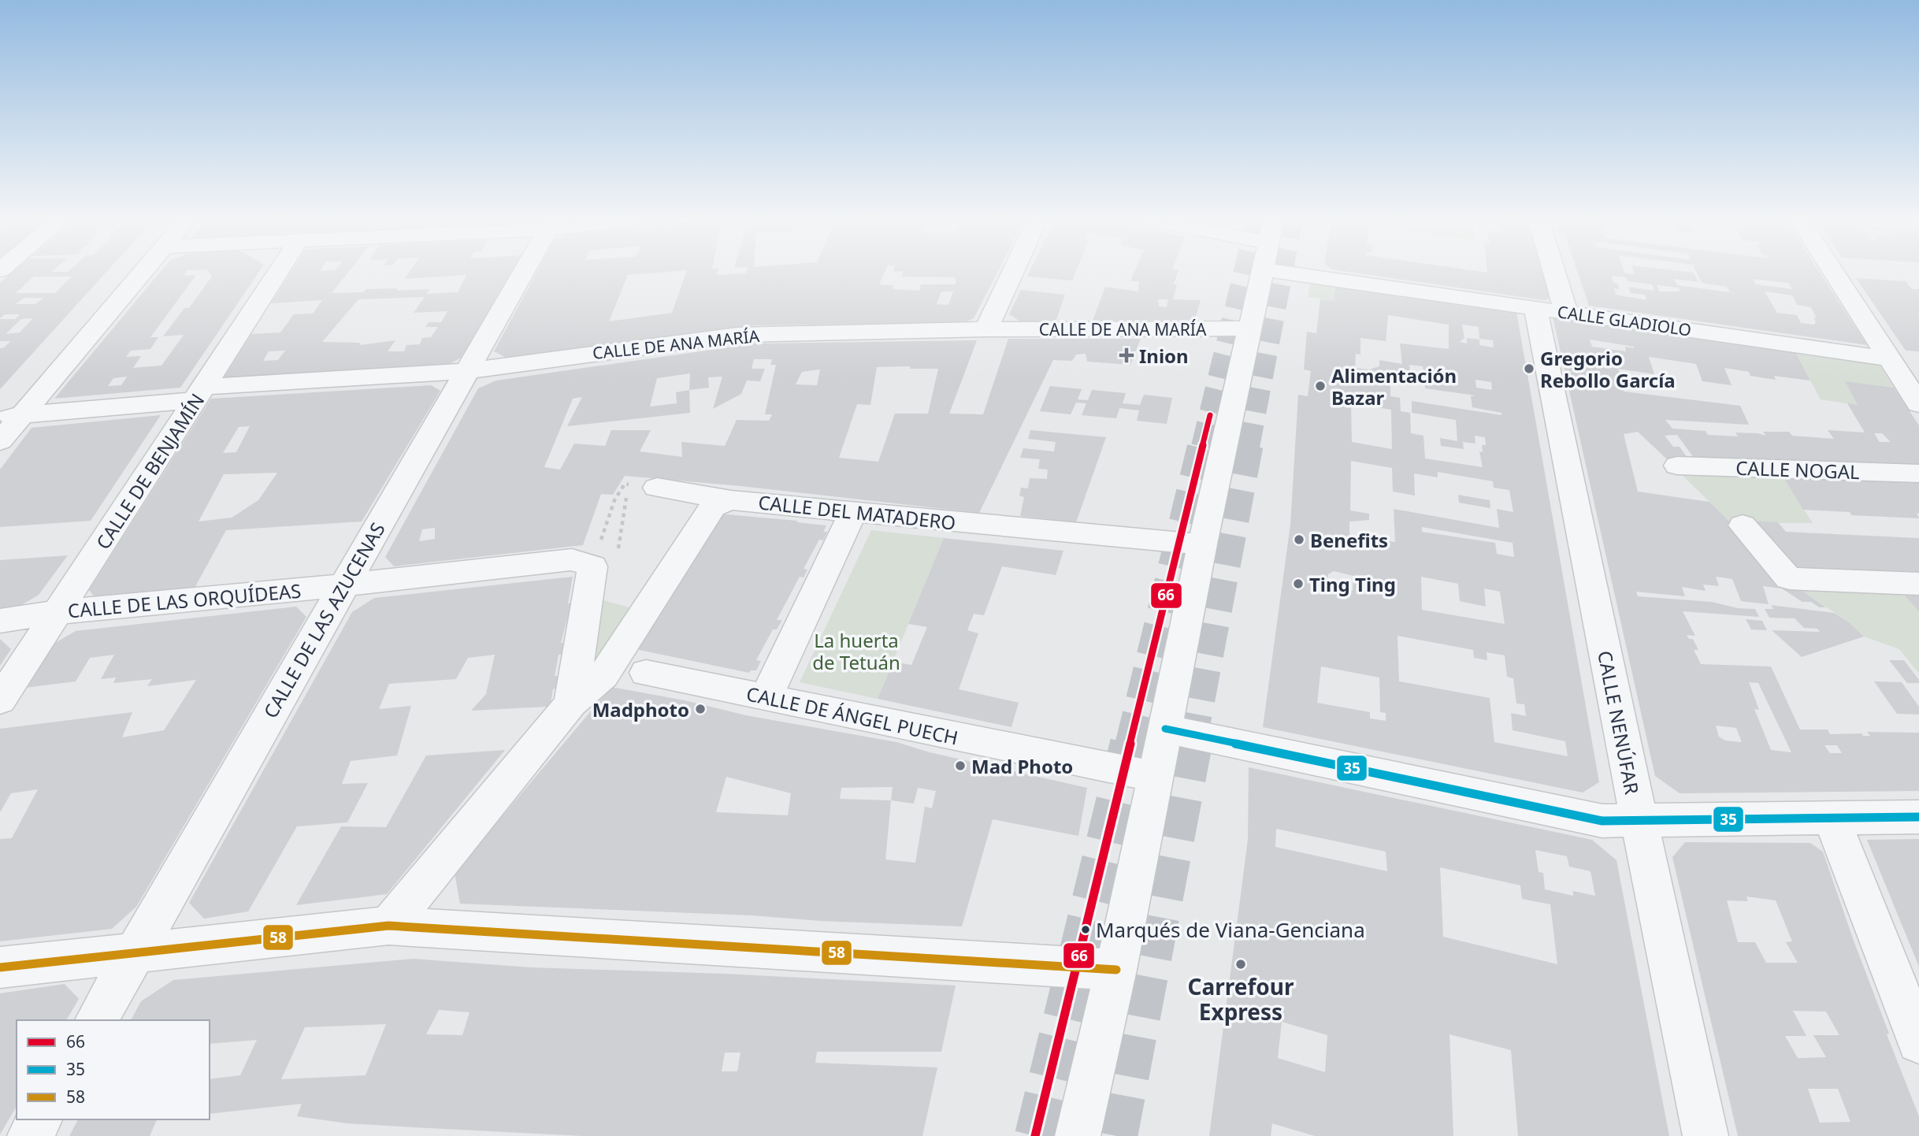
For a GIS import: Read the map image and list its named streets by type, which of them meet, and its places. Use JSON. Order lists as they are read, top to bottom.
{
  "streets": {
    "street": [
      "CALLE GLADIOLO",
      "CALLE DE ANA MARÍA",
      "CALLE NOGAL",
      "CALLE DE BENJAMÍN",
      "CALLE DEL MATADERO",
      "CALLE DE LAS ORQUÍDEAS",
      "CALLE DE LAS AZUCENAS",
      "CALLE DE ÁNGEL PUECH",
      "CALLE NENÚFAR"
    ]
  },
  "crossings": [
    ["CALLE GLADIOLO", "CALLE NENÚFAR"],
    ["CALLE DE ANA MARÍA", "CALLE DE BENJAMÍN"],
    ["CALLE DE ANA MARÍA", "CALLE DE LAS AZUCENAS"],
    ["CALLE DE BENJAMÍN", "CALLE DE LAS ORQUÍDEAS"],
    ["CALLE DE LAS ORQUÍDEAS", "CALLE DE LAS AZUCENAS"]
  ],
  "parks": ["La huerta de Tetuán"],
  "places": {
    "health": ["Inion"],
    "other": [
      "Gregorio Rebollo García",
      "Alimentación Bazar",
      "Benefits",
      "Ting Ting",
      "Madphoto",
      "Mad Photo",
      "Marqués de Viana-Genciana",
      "Carrefour Express"
    ]
  },
  "lines": ["transit line 66", "transit line 35", "transit line 58"],
  "legend": ["66", "35", "58"]
}
